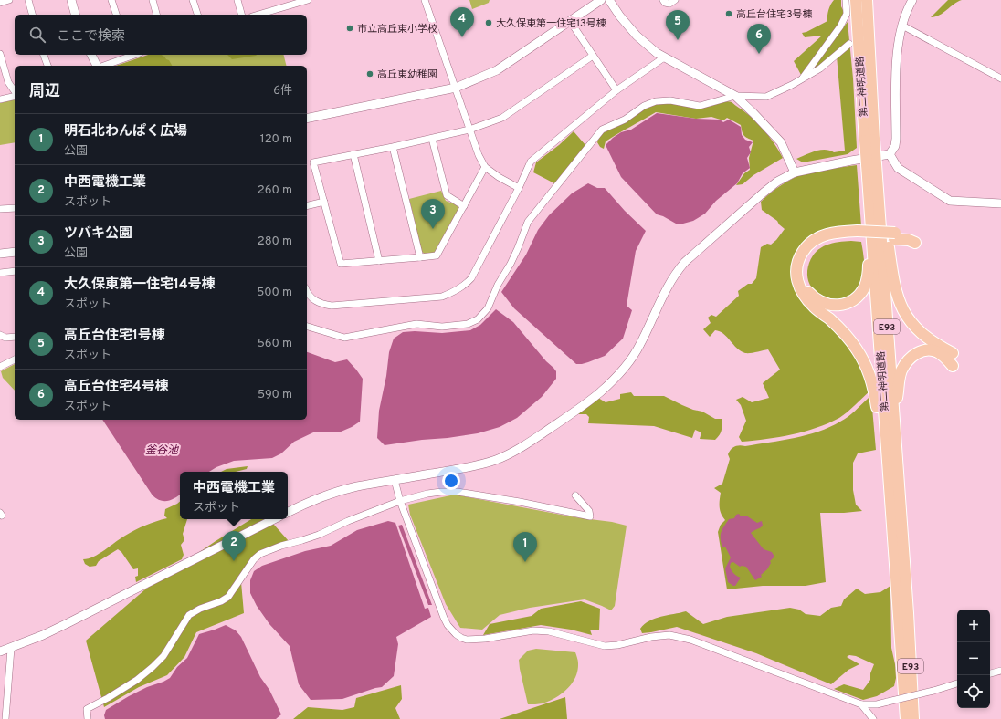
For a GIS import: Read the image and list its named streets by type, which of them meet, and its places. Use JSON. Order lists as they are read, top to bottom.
{
  "streets": {
    "highway": ["第二神明道路", "E93"]
  },
  "water": ["釜谷池"],
  "places": [
    "高丘台住宅3号棟",
    "大久保東第一住宅13号棟",
    "市立高丘東小学校",
    "高丘東幼稚園"
  ],
  "page": {
    "pins": [
      "4",
      "5",
      "6",
      "3",
      "2",
      "1"
    ],
    "search": "ここで検索",
    "heading": ["周辺", "6件"],
    "list": [
      {
        "mark": "1",
        "name": "明石北わんぱく広場",
        "note": "公園",
        "value": "120 m"
      },
      {
        "mark": "2",
        "name": "中西電機工業",
        "note": "スポット",
        "value": "260 m"
      },
      {
        "mark": "3",
        "name": "ツバキ公園",
        "note": "公園",
        "value": "280 m"
      },
      {
        "mark": "4",
        "name": "大久保東第一住宅14号棟",
        "note": "スポット",
        "value": "500 m"
      },
      {
        "mark": "5",
        "name": "高丘台住宅1号棟",
        "note": "スポット",
        "value": "560 m"
      },
      {
        "mark": "6",
        "name": "高丘台住宅4号棟",
        "note": "スポット",
        "value": "590 m"
      }
    ],
    "popup": ["中西電機工業", "スポット"],
    "map_buttons": ["+", "−"]
  }
}
